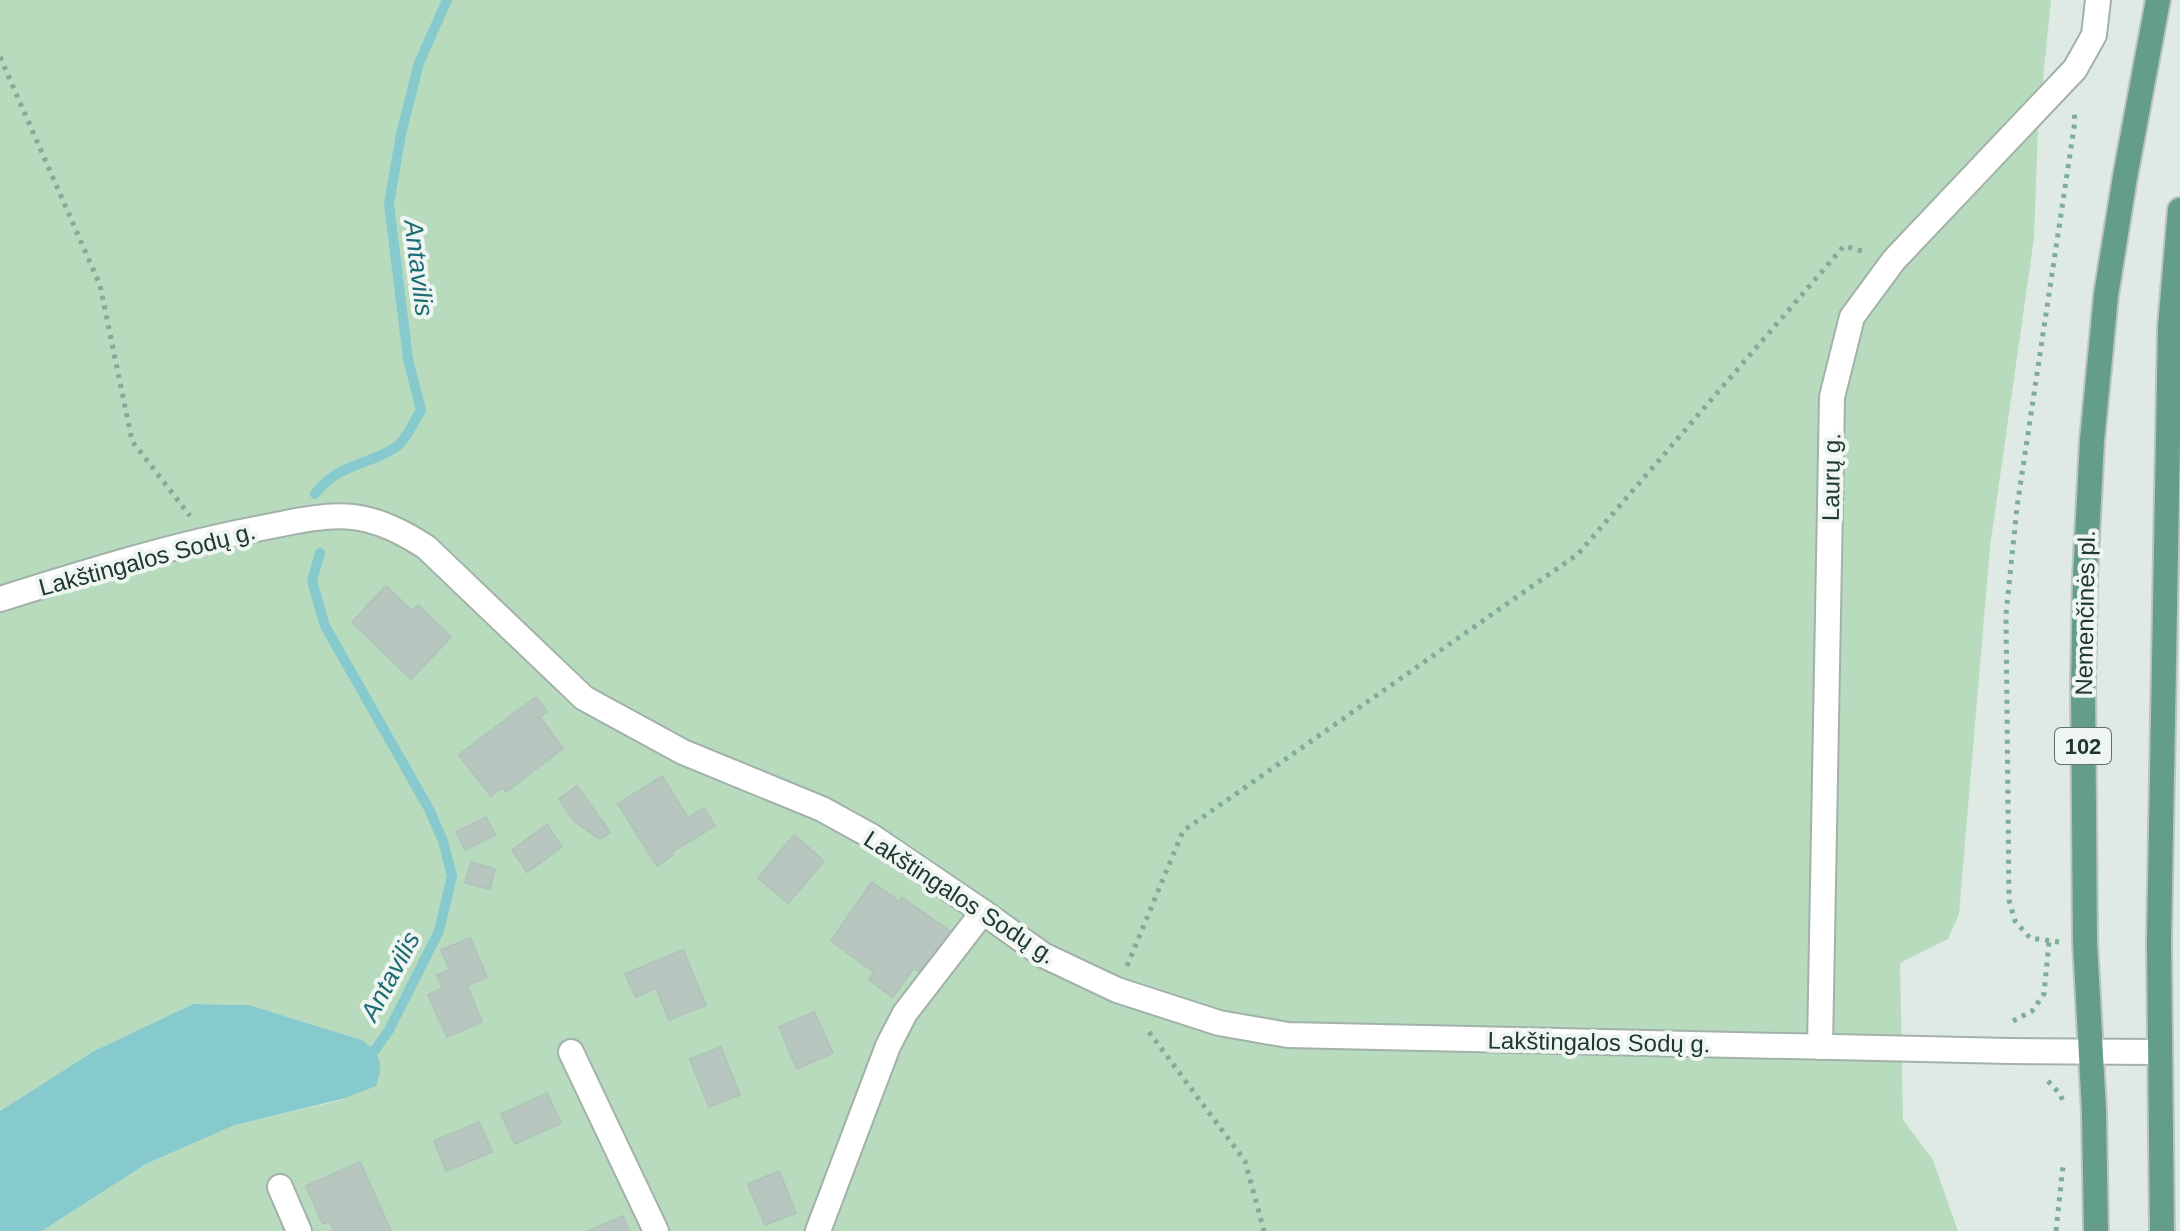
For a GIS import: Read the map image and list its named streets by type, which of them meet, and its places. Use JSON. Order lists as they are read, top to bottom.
{
  "streets": {
    "main road": ["Nemenčinės pl.", "102"],
    "street": ["Laurų g.", "Lakštingalos Sodų g."]
  },
  "crossings": [
    ["Laurų g.", "Lakštingalos Sodų g."],
    ["Lakštingalos Sodų g.", "Nemenčinės pl."]
  ],
  "water": ["Antavilis"]
}
